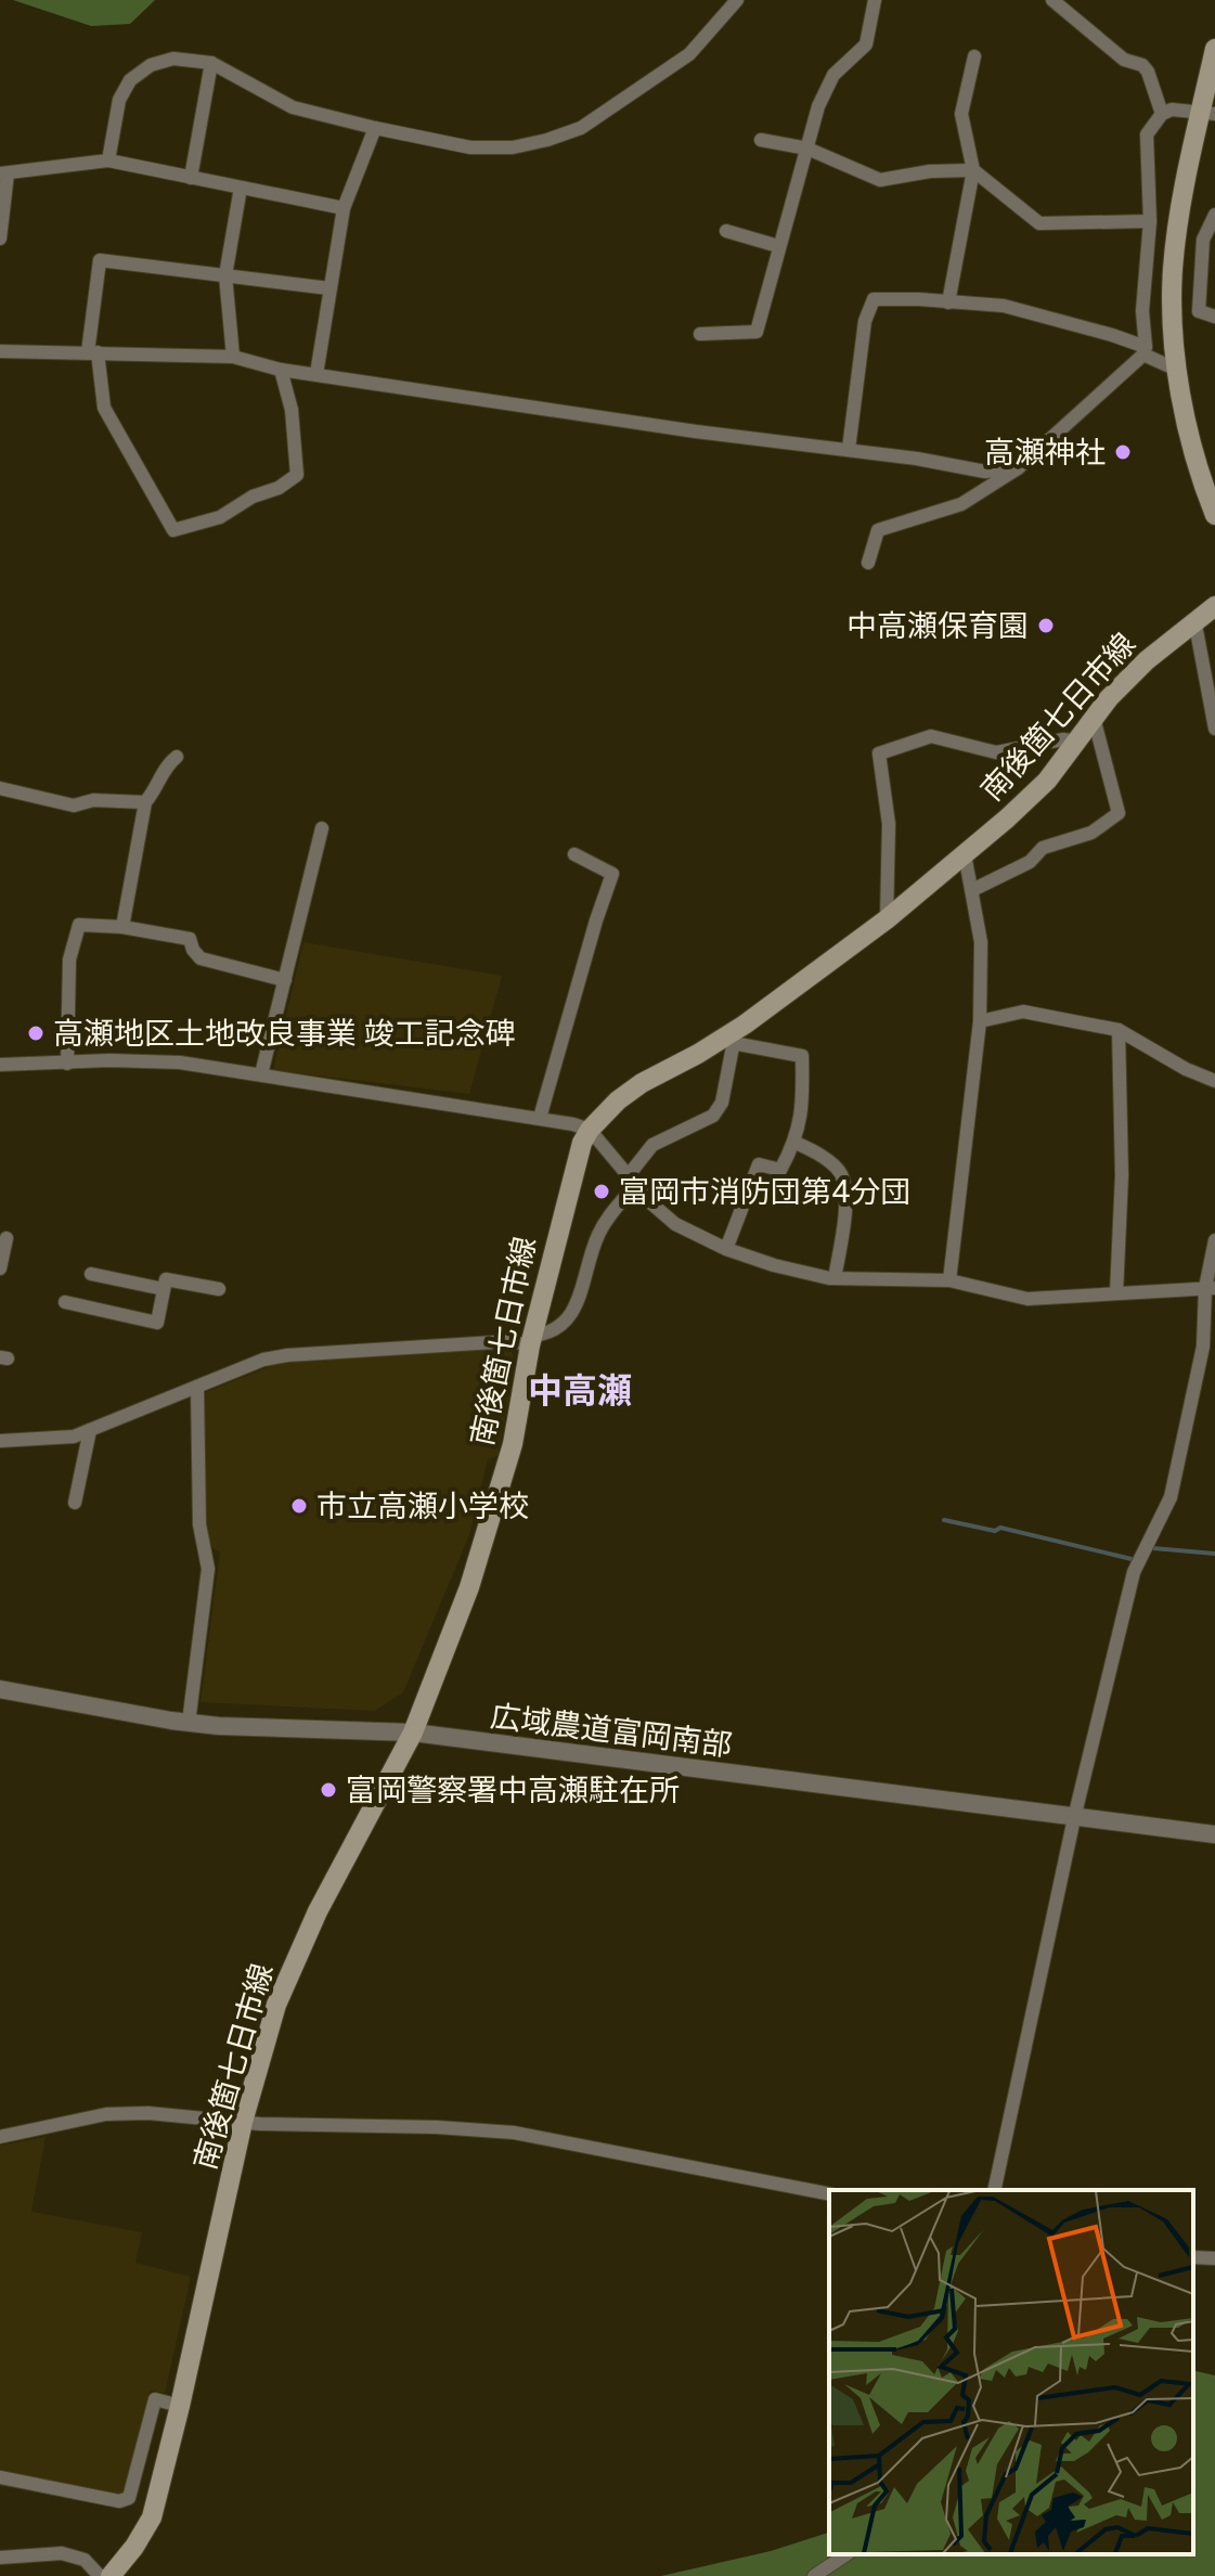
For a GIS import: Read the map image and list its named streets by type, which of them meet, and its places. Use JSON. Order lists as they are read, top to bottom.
{
  "streets": {
    "main road": ["南後箇七日市線"],
    "street": ["広域農道富岡南部"]
  },
  "crossings": [
    ["南後箇七日市線", "広域農道富岡南部"]
  ],
  "districts": ["中高瀬"],
  "places": [
    "高瀬神社",
    "中高瀬保育園",
    "高瀬地区土地改良事業 竣工記念碑",
    "富岡市消防団第4分団",
    "市立高瀬小学校",
    "富岡警察署中高瀬駐在所"
  ]
}
